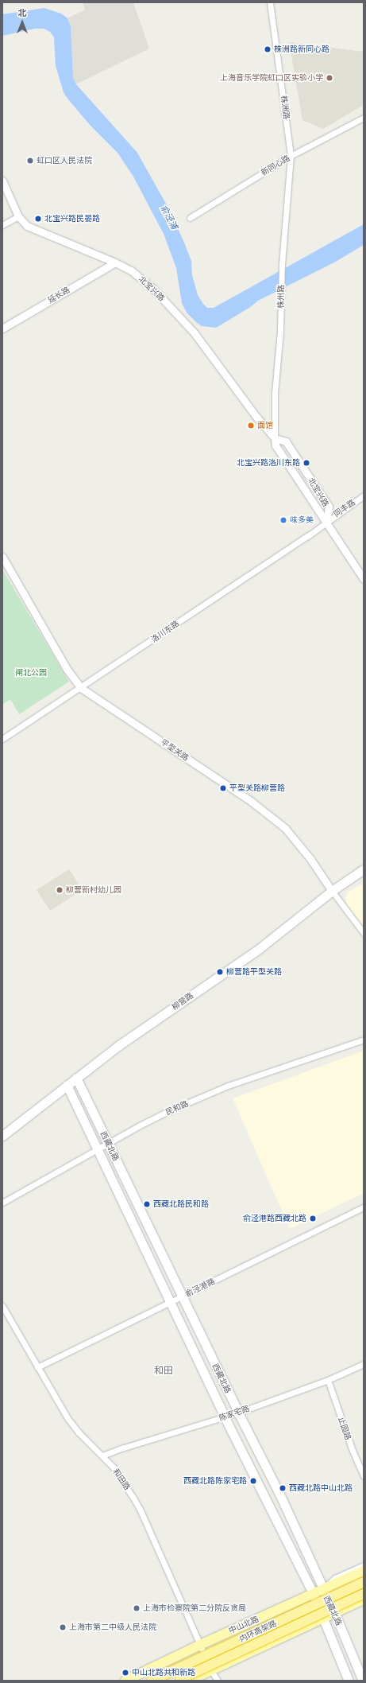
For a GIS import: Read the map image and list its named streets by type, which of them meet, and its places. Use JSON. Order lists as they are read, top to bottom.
{
  "streets": {
    "highway": ["内环高架路"],
    "main road": ["柳营路", "西藏北路", "中山北路"],
    "street": [
      "株洲路",
      "新同心路",
      "北宝兴路",
      "延长路",
      "株州路",
      "同丰路",
      "洛川东路",
      "平型关路",
      "民和路",
      "俞泾港路",
      "陈家宅路",
      "止园路",
      "和田路"
    ]
  },
  "crossings": [
    ["株洲路", "新同心路"],
    ["株洲路", "株州路"],
    ["新同心路", "株州路"],
    ["北宝兴路", "延长路"],
    ["北宝兴路", "株州路"],
    ["北宝兴路", "同丰路"],
    ["北宝兴路", "洛川东路"],
    ["同丰路", "洛川东路"],
    ["洛川东路", "平型关路"],
    ["平型关路", "柳营路"],
    ["柳营路", "西藏北路"],
    ["民和路", "西藏北路"],
    ["西藏北路", "俞泾港路"],
    ["西藏北路", "陈家宅路"],
    ["西藏北路", "中山北路"],
    ["俞泾港路", "和田路"],
    ["陈家宅路", "止园路"],
    ["陈家宅路", "和田路"],
    ["和田路", "中山北路"]
  ],
  "districts": ["和田"],
  "water": ["俞泾浦"],
  "parks": ["闸北公园"],
  "places": [
    "株洲路新同心路",
    "上海音乐学院虹口区实验小学",
    "虹口区人民法院",
    "北宝兴路民晏路",
    "面馆",
    "北宝兴路洛川东路",
    "味多美",
    "平型关路柳营路",
    "柳营新村幼儿园",
    "柳营路平型关路",
    "西藏北路民和路",
    "俞泾港路西藏北路",
    "西藏北路陈家宅路",
    "西藏北路中山北路",
    "上海市检察院第二分院反贪局",
    "上海市第二中级人民法院",
    "中山北路共和新路"
  ],
  "north": "top"
}
